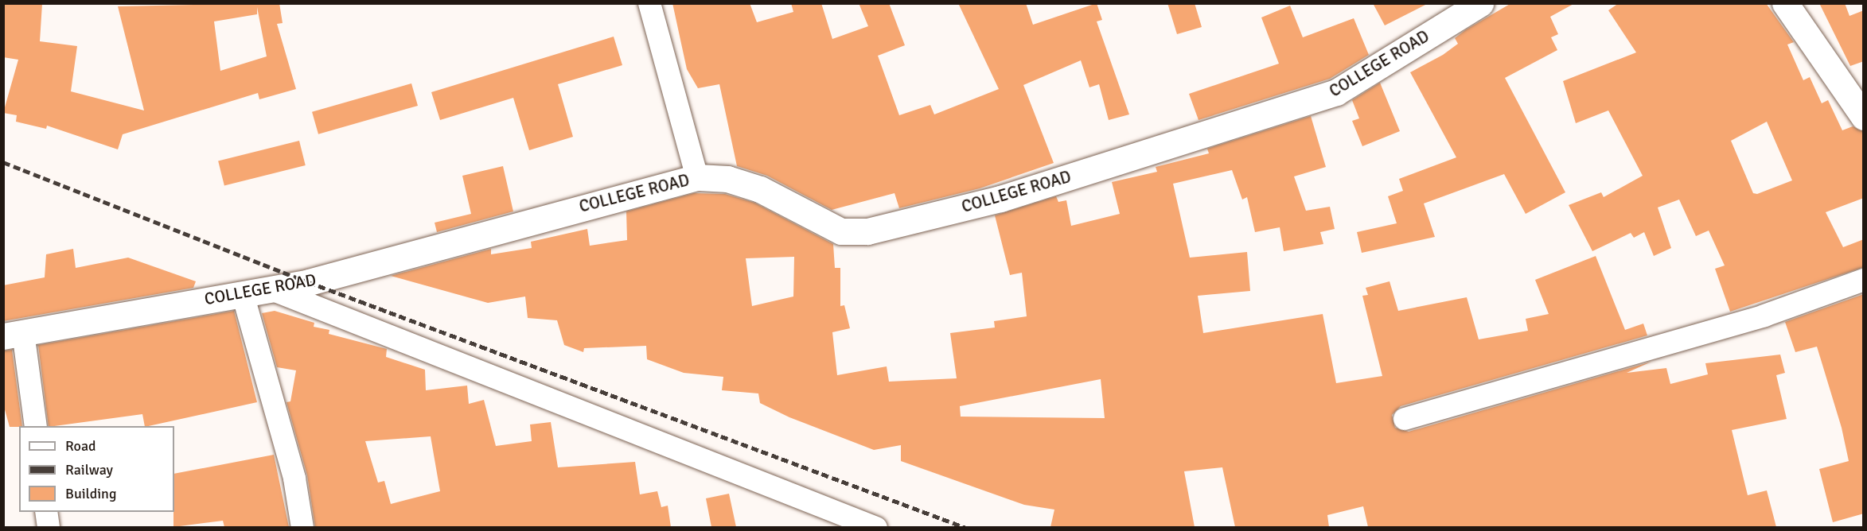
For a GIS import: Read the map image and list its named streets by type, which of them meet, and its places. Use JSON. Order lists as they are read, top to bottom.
{
  "streets": {
    "street": ["COLLEGE ROAD"]
  },
  "legend": ["Road", "Railway", "Building"]
}
